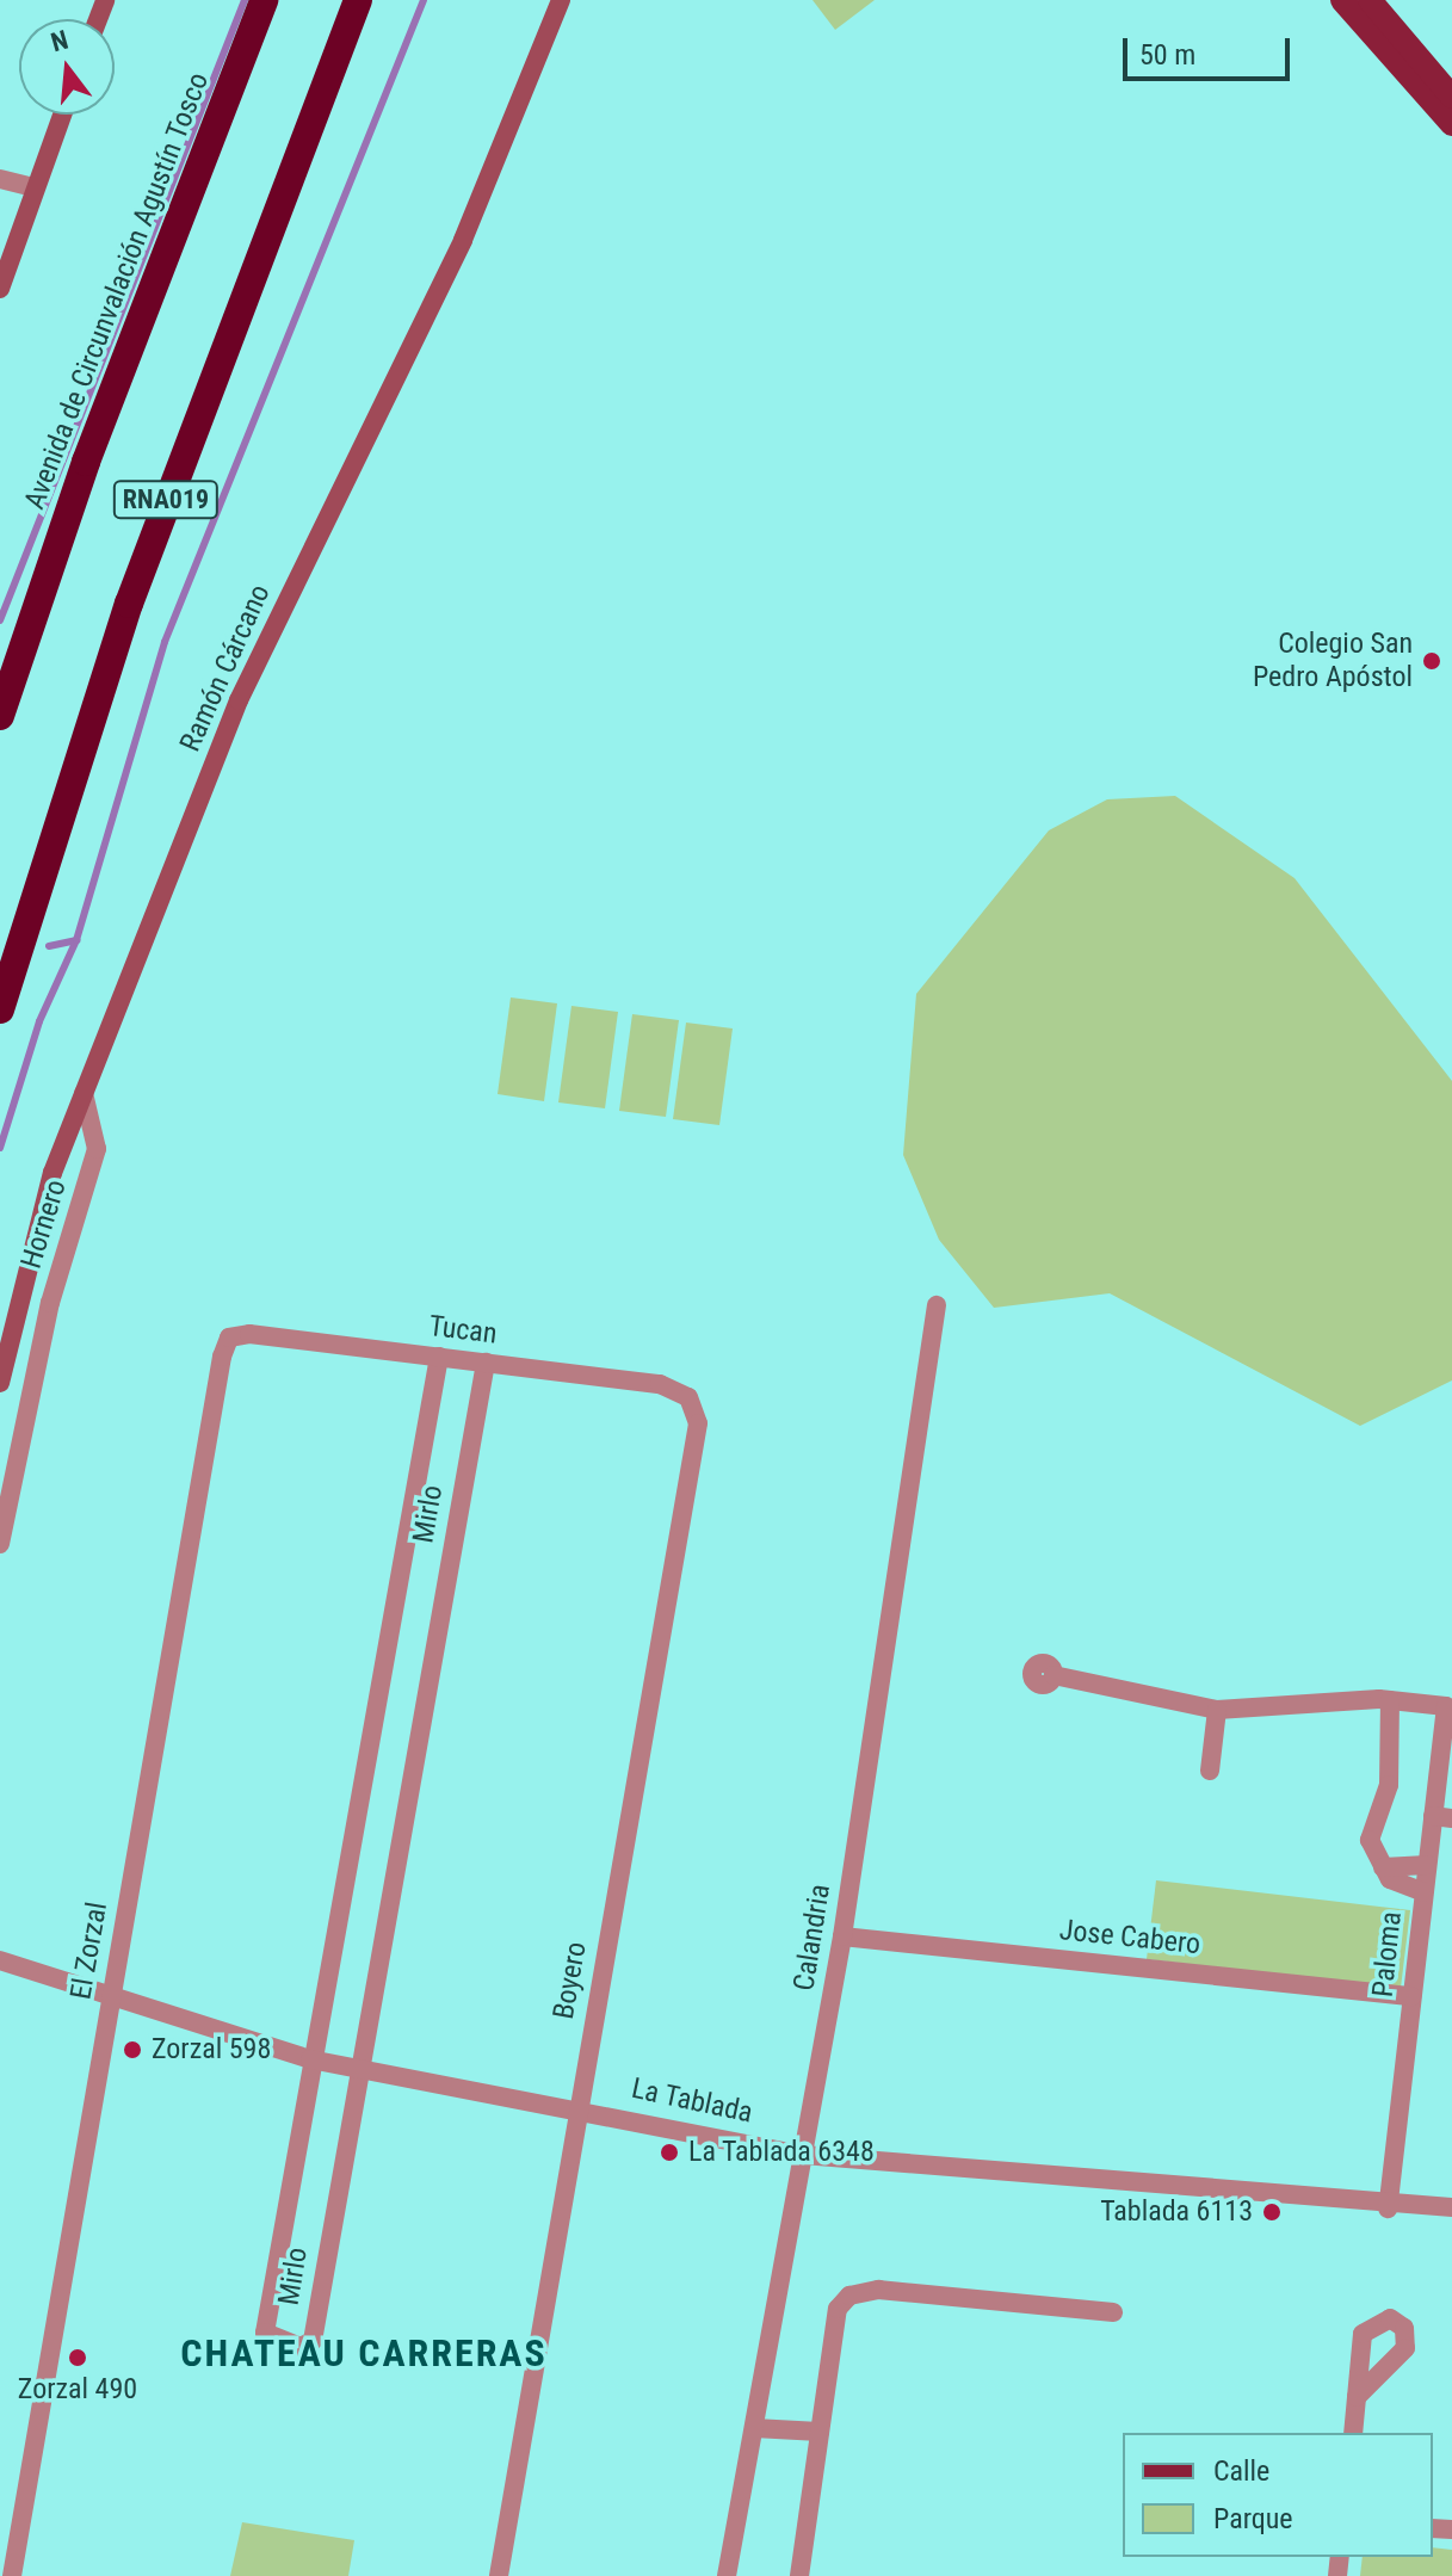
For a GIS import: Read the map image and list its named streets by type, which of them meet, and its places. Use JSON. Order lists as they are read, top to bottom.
{
  "streets": {
    "highway": ["Avenida de Circunvalación Agustín Tosco", "RNA019"],
    "main road": ["Ramón Cárcano"],
    "street": [
      "Hornero",
      "Tucan",
      "Mirlo",
      "Calandria",
      "Jose Cabero",
      "El Zorzal",
      "Paloma",
      "Boyero",
      "La Tablada"
    ]
  },
  "crossings": [
    ["Ramón Cárcano", "Hornero"],
    ["Tucan", "Mirlo"],
    ["Tucan", "El Zorzal"],
    ["Tucan", "Boyero"],
    ["Mirlo", "La Tablada"],
    ["Calandria", "Jose Cabero"],
    ["Calandria", "La Tablada"],
    ["Jose Cabero", "Paloma"],
    ["El Zorzal", "La Tablada"],
    ["Paloma", "La Tablada"],
    ["Boyero", "La Tablada"]
  ],
  "districts": ["CHATEAU CARRERAS"],
  "places": [
    "Colegio San Pedro Apóstol",
    "Zorzal 598",
    "La Tablada 6348",
    "Tablada 6113",
    "Zorzal 490"
  ],
  "legend": ["Calle", "Parque"],
  "scale_bar": "50 m",
  "north": "top"
}
